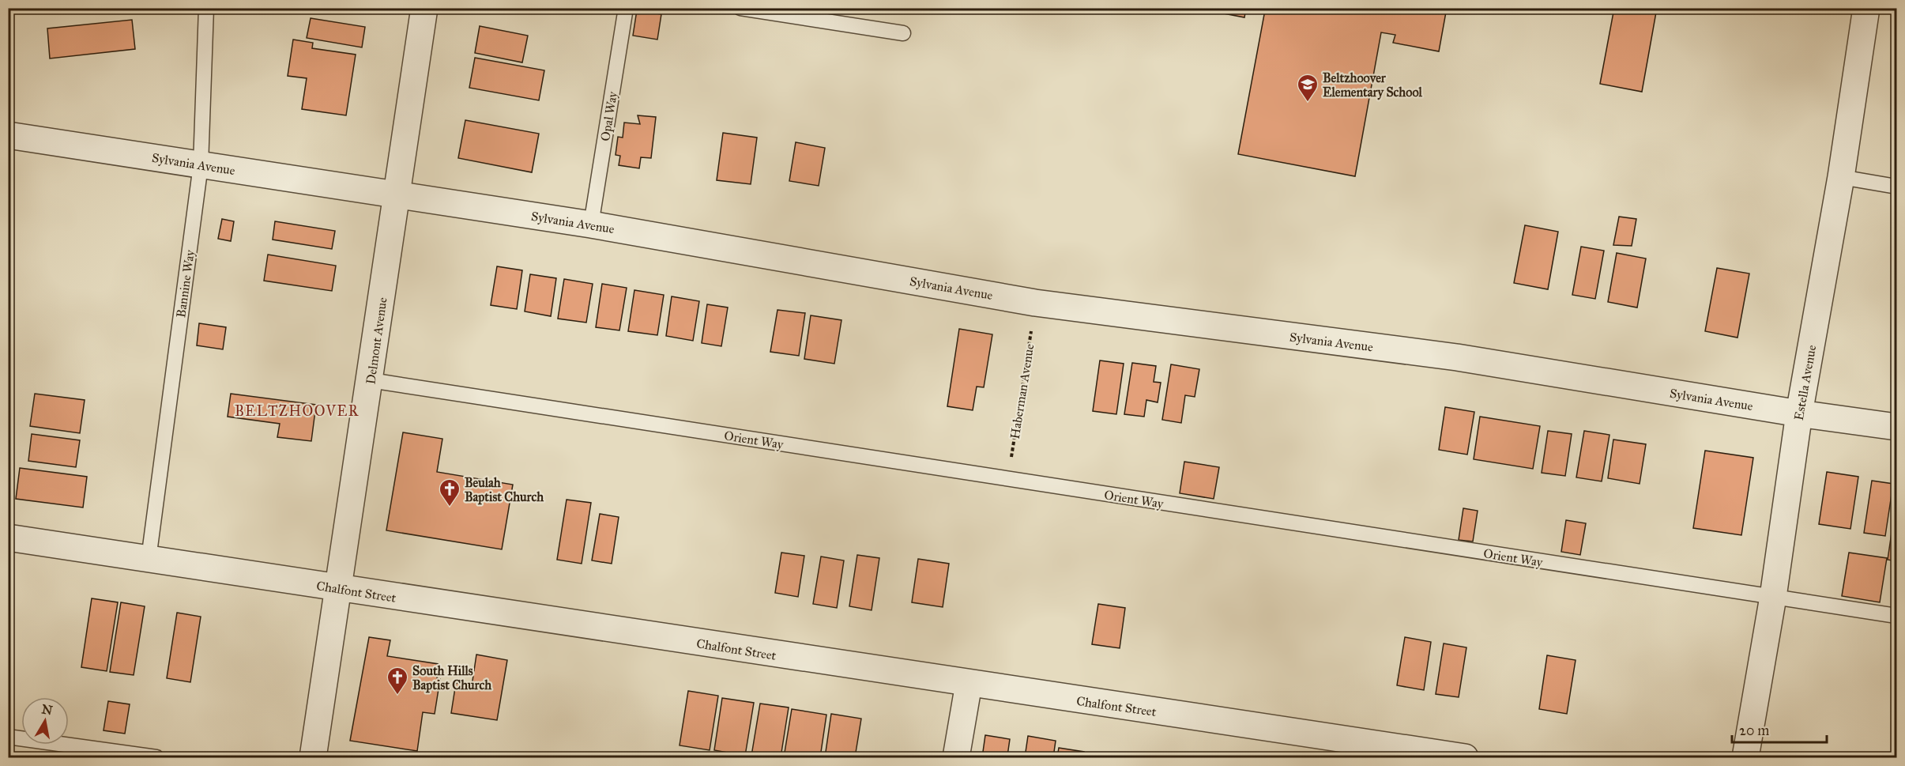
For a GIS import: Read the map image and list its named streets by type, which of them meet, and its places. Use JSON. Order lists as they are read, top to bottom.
{
  "streets": {
    "street": [
      "Sylvania Avenue",
      "Delmont Avenue",
      "Estella Avenue",
      "Chalfont Street"
    ],
    "lane": ["Opal Way", "Bannine Way", "Orient Way"],
    "path": ["Haberman Avenue"]
  },
  "crossings": [
    ["Opal Way", "Sylvania Avenue"],
    ["Sylvania Avenue", "Bannine Way"],
    ["Sylvania Avenue", "Delmont Avenue"],
    ["Sylvania Avenue", "Estella Avenue"],
    ["Sylvania Avenue", "Haberman Avenue"],
    ["Bannine Way", "Chalfont Street"],
    ["Delmont Avenue", "Orient Way"],
    ["Delmont Avenue", "Chalfont Street"],
    ["Estella Avenue", "Orient Way"],
    ["Haberman Avenue", "Orient Way"]
  ],
  "districts": ["BELTZHOOVER"],
  "places": {
    "school or university": ["Beltzhoover Elementary School"],
    "church": ["Beulah Baptist Church", "South Hills Baptist Church"]
  },
  "scale_bar": "20 m",
  "north": "top"
}
